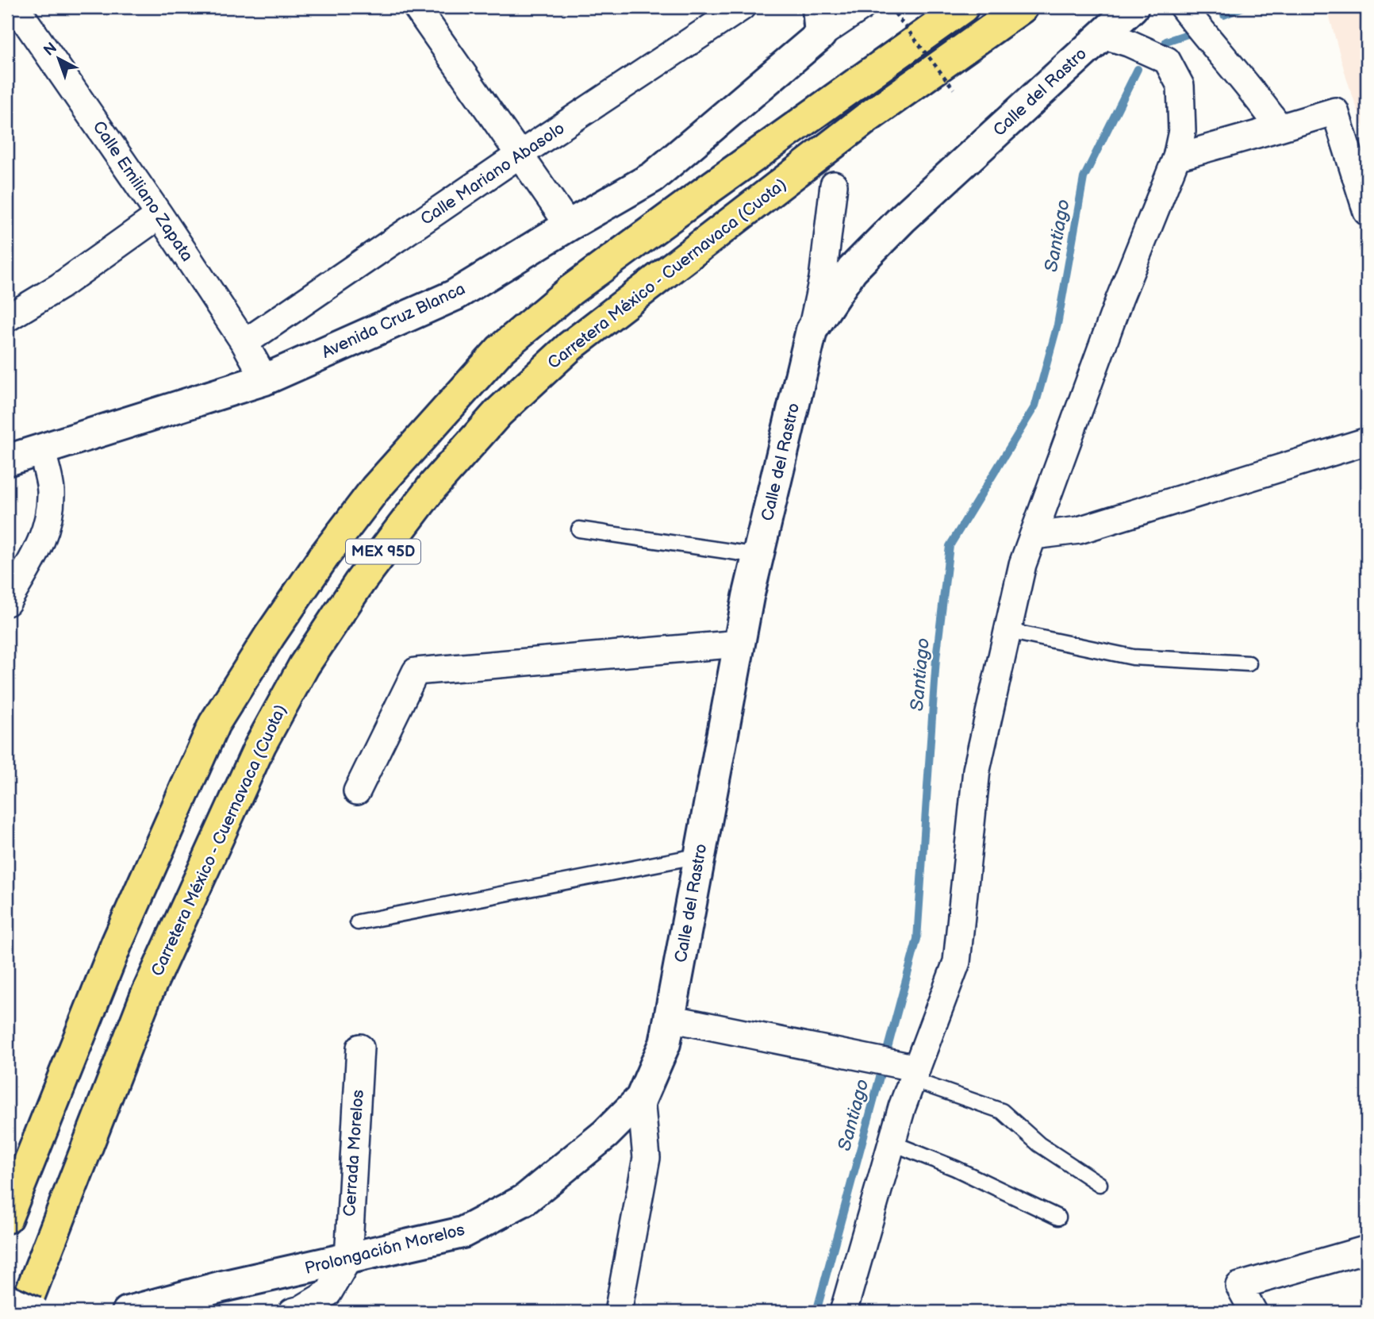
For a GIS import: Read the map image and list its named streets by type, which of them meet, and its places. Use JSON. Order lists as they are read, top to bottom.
{
  "streets": {
    "highway": ["Carretera México - Cuernavaca (Cuota)", "MEX 95D"],
    "main road": ["Calle del Rastro", "Avenida Cruz Blanca", "Prolongación Morelos"],
    "street": ["Calle Mariano Abasolo", "Calle Emiliano Zapata", "Cerrada Morelos"]
  },
  "crossings": [
    ["Calle del Rastro", "Prolongación Morelos"],
    ["Calle Mariano Abasolo", "Calle Emiliano Zapata"],
    ["Calle Emiliano Zapata", "Avenida Cruz Blanca"],
    ["Cerrada Morelos", "Prolongación Morelos"]
  ],
  "water": ["Santiago"],
  "north": "top left"
}
